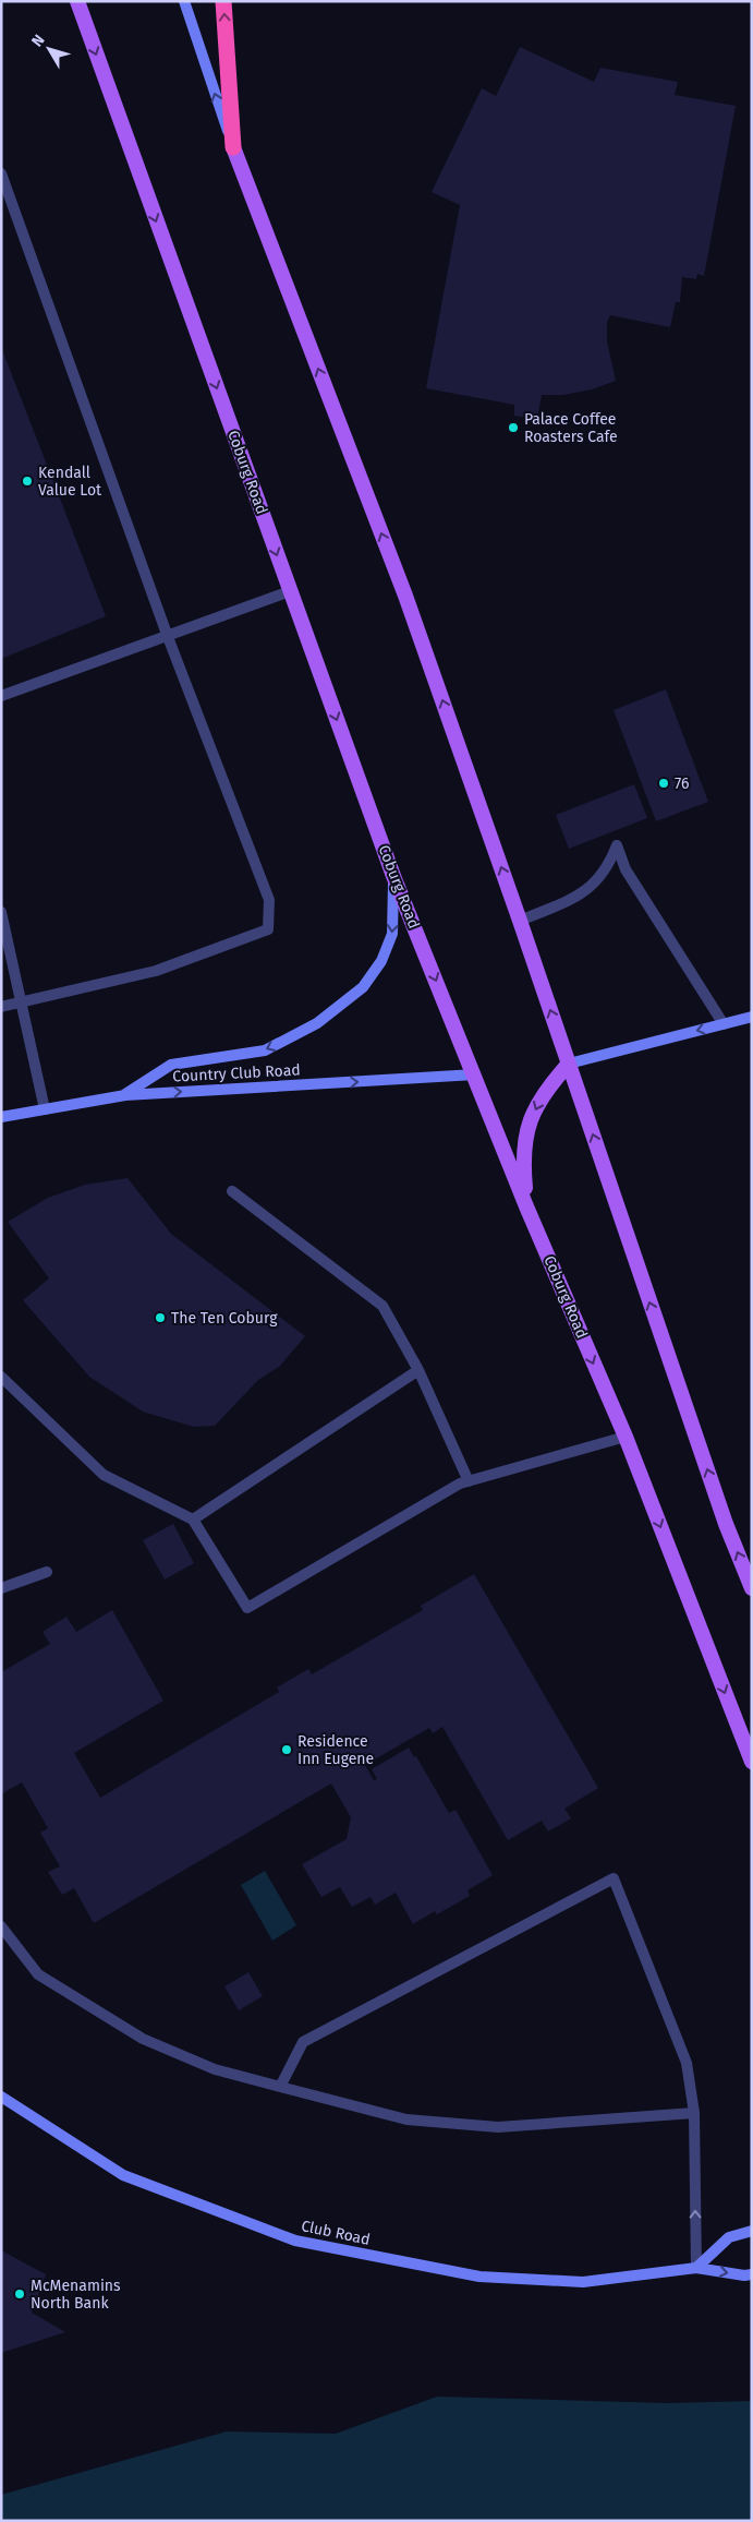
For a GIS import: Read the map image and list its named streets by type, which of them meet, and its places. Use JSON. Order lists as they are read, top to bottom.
{
  "streets": {
    "main road": ["Coburg Road", "Country Club Road", "Club Road"]
  },
  "crossings": [
    ["Coburg Road", "Country Club Road"]
  ],
  "one_way": ["Country Club Road"],
  "places": [
    "Palace Coffee Roasters Cafe",
    "Kendall Value Lot",
    "76",
    "The Ten Coburg",
    "Residence Inn Eugene",
    "McMenamins North Bank"
  ],
  "north": "top left"
}
